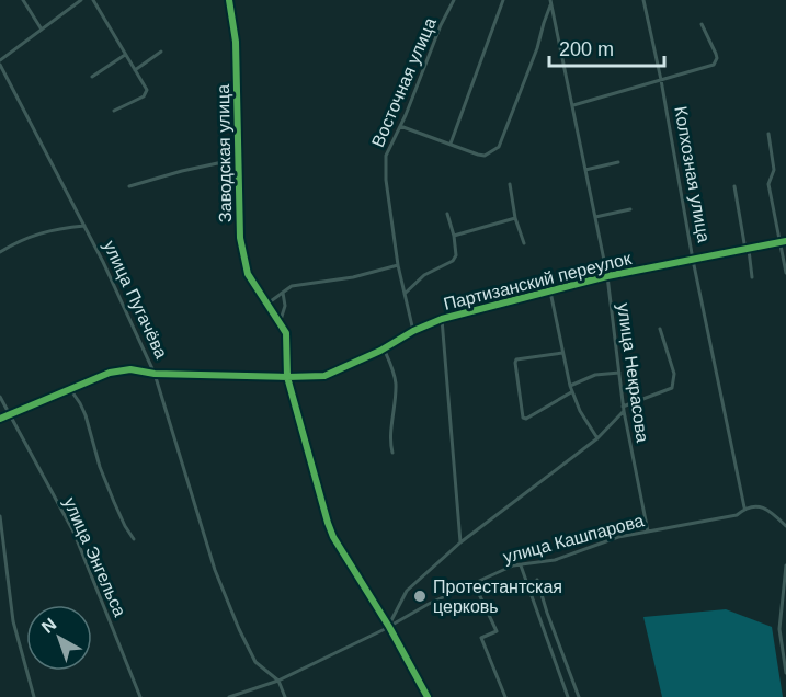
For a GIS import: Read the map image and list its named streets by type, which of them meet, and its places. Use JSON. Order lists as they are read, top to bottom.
{
  "streets": {
    "street": [
      "Восточная улица",
      "Заводская улица",
      "Колхозная улица",
      "Партизанский переулок",
      "улица Пугачёва",
      "улица Некрасова",
      "улица Кашпарова",
      "улица Энгельса"
    ]
  },
  "crossings": [
    ["Восточная улица", "Партизанский переулок"],
    ["Восточная улица", "улица Некрасова"],
    ["Заводская улица", "Партизанский переулок"],
    ["Заводская улица", "улица Кашпарова"],
    ["Колхозная улица", "Партизанский переулок"],
    ["Колхозная улица", "улица Кашпарова"],
    ["Партизанский переулок", "улица Пугачёва"],
    ["Партизанский переулок", "улица Некрасова"],
    ["Партизанский переулок", "улица Энгельса"],
    ["улица Пугачёва", "улица Кашпарова"],
    ["улица Некрасова", "улица Кашпарова"]
  ],
  "places": ["Протестантская церковь"],
  "scale_bar": "200 m",
  "north": "top left"
}
